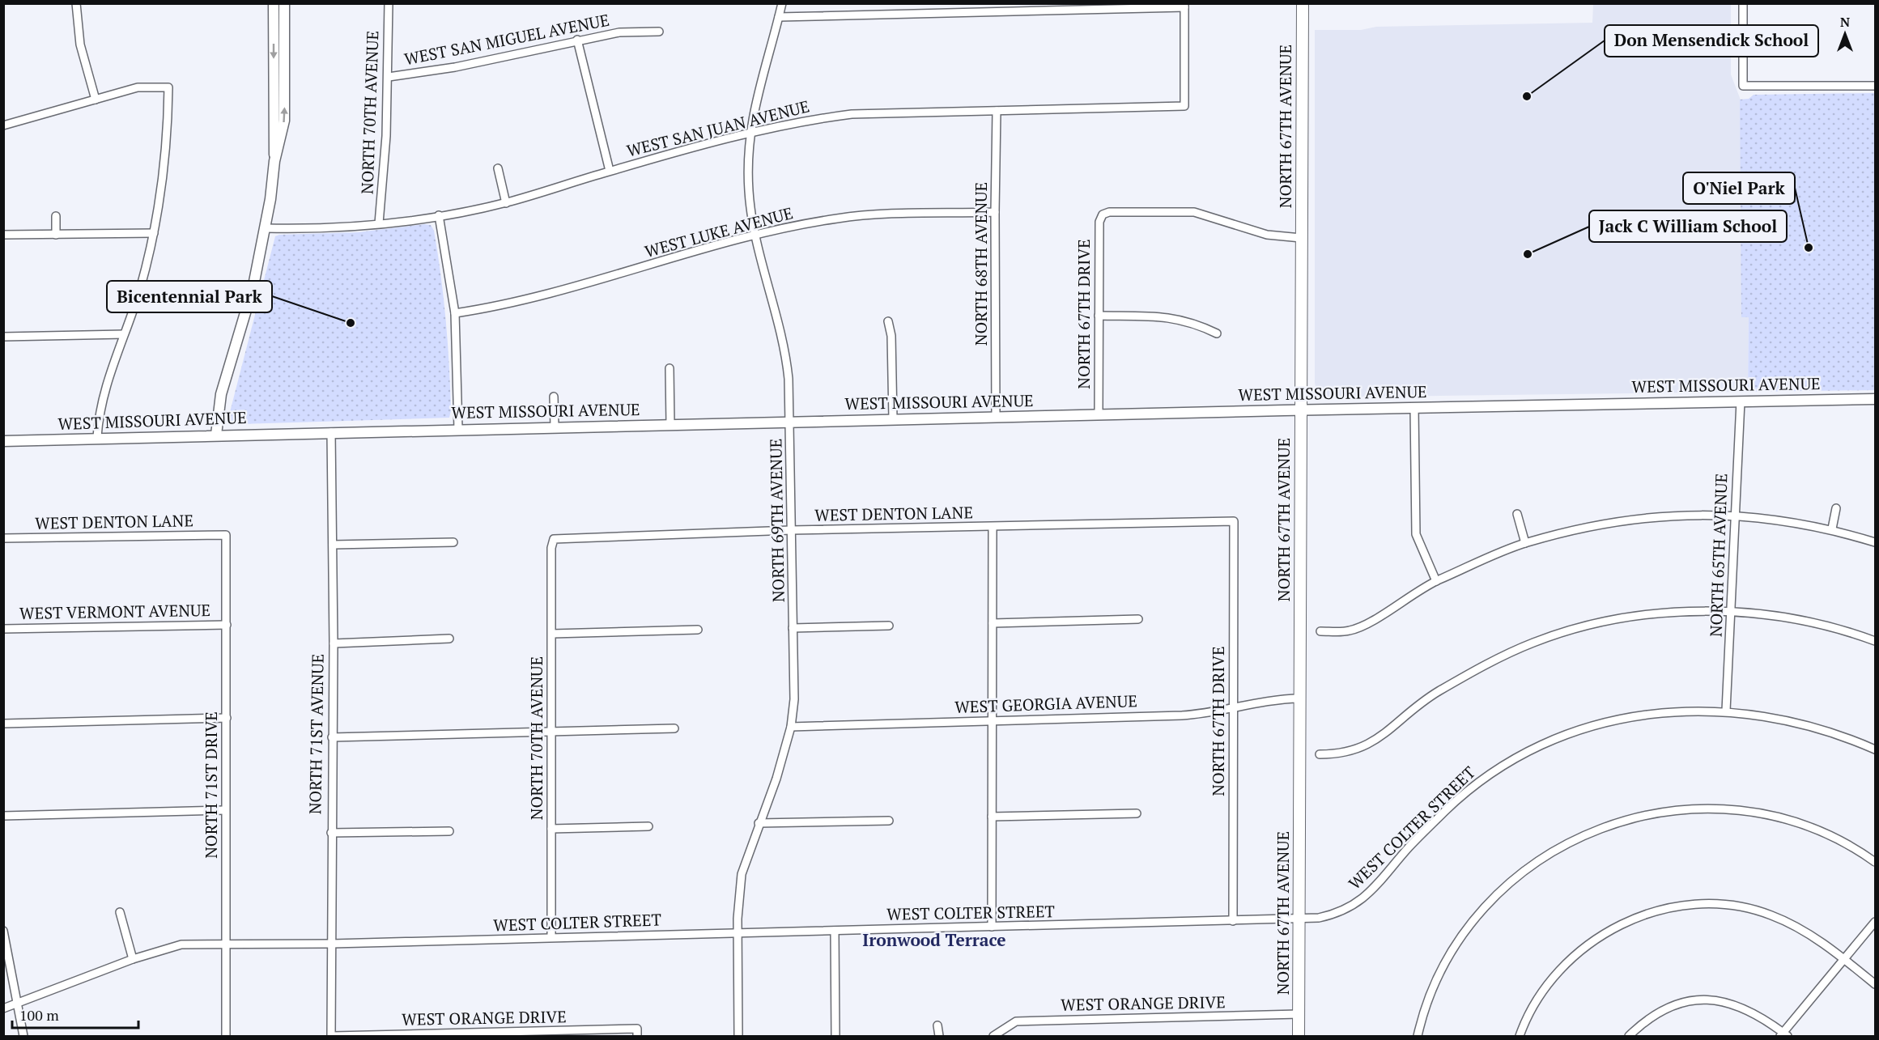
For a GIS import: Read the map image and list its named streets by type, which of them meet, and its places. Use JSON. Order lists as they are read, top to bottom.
{
  "streets": {
    "main road": ["NORTH 67TH AVENUE"],
    "street": [
      "WEST SAN MIGUEL AVENUE",
      "NORTH 70TH AVENUE",
      "WEST SAN JUAN AVENUE",
      "WEST LUKE AVENUE",
      "NORTH 68TH AVENUE",
      "NORTH 67TH DRIVE",
      "WEST MISSOURI AVENUE",
      "WEST DENTON LANE",
      "NORTH 69TH AVENUE",
      "NORTH 65TH AVENUE",
      "WEST VERMONT AVENUE",
      "WEST GEORGIA AVENUE",
      "NORTH 71ST AVENUE",
      "NORTH 71ST DRIVE",
      "WEST COLTER STREET",
      "WEST ORANGE DRIVE"
    ]
  },
  "crossings": [
    ["WEST SAN MIGUEL AVENUE", "NORTH 70TH AVENUE"],
    ["NORTH 70TH AVENUE", "WEST SAN JUAN AVENUE"],
    ["NORTH 70TH AVENUE", "WEST DENTON LANE"],
    ["NORTH 70TH AVENUE", "WEST COLTER STREET"],
    ["NORTH 67TH AVENUE", "NORTH 67TH DRIVE"],
    ["NORTH 67TH AVENUE", "WEST MISSOURI AVENUE"],
    ["NORTH 67TH AVENUE", "WEST GEORGIA AVENUE"],
    ["NORTH 67TH AVENUE", "WEST COLTER STREET"],
    ["NORTH 67TH AVENUE", "WEST ORANGE DRIVE"],
    ["WEST SAN JUAN AVENUE", "NORTH 68TH AVENUE"],
    ["WEST SAN JUAN AVENUE", "NORTH 69TH AVENUE"],
    ["WEST LUKE AVENUE", "NORTH 68TH AVENUE"],
    ["WEST LUKE AVENUE", "NORTH 69TH AVENUE"],
    ["NORTH 68TH AVENUE", "WEST MISSOURI AVENUE"],
    ["NORTH 67TH DRIVE", "WEST MISSOURI AVENUE"],
    ["NORTH 67TH DRIVE", "WEST DENTON LANE"],
    ["NORTH 67TH DRIVE", "WEST GEORGIA AVENUE"],
    ["NORTH 67TH DRIVE", "WEST COLTER STREET"],
    ["WEST MISSOURI AVENUE", "NORTH 69TH AVENUE"],
    ["WEST MISSOURI AVENUE", "NORTH 65TH AVENUE"],
    ["WEST MISSOURI AVENUE", "NORTH 71ST AVENUE"],
    ["WEST DENTON LANE", "NORTH 69TH AVENUE"],
    ["WEST DENTON LANE", "NORTH 71ST DRIVE"],
    ["NORTH 69TH AVENUE", "WEST GEORGIA AVENUE"],
    ["NORTH 69TH AVENUE", "WEST COLTER STREET"],
    ["NORTH 65TH AVENUE", "WEST COLTER STREET"],
    ["WEST VERMONT AVENUE", "NORTH 71ST DRIVE"],
    ["NORTH 71ST AVENUE", "WEST COLTER STREET"],
    ["NORTH 71ST AVENUE", "WEST ORANGE DRIVE"],
    ["NORTH 71ST DRIVE", "WEST COLTER STREET"]
  ],
  "districts": ["Ironwood Terrace"],
  "places": [
    "Don Mensendick School",
    "O'Niel Park",
    "Jack C William School",
    "Bicentennial Park"
  ],
  "scale_bar": "100 m",
  "north": "top"
}
